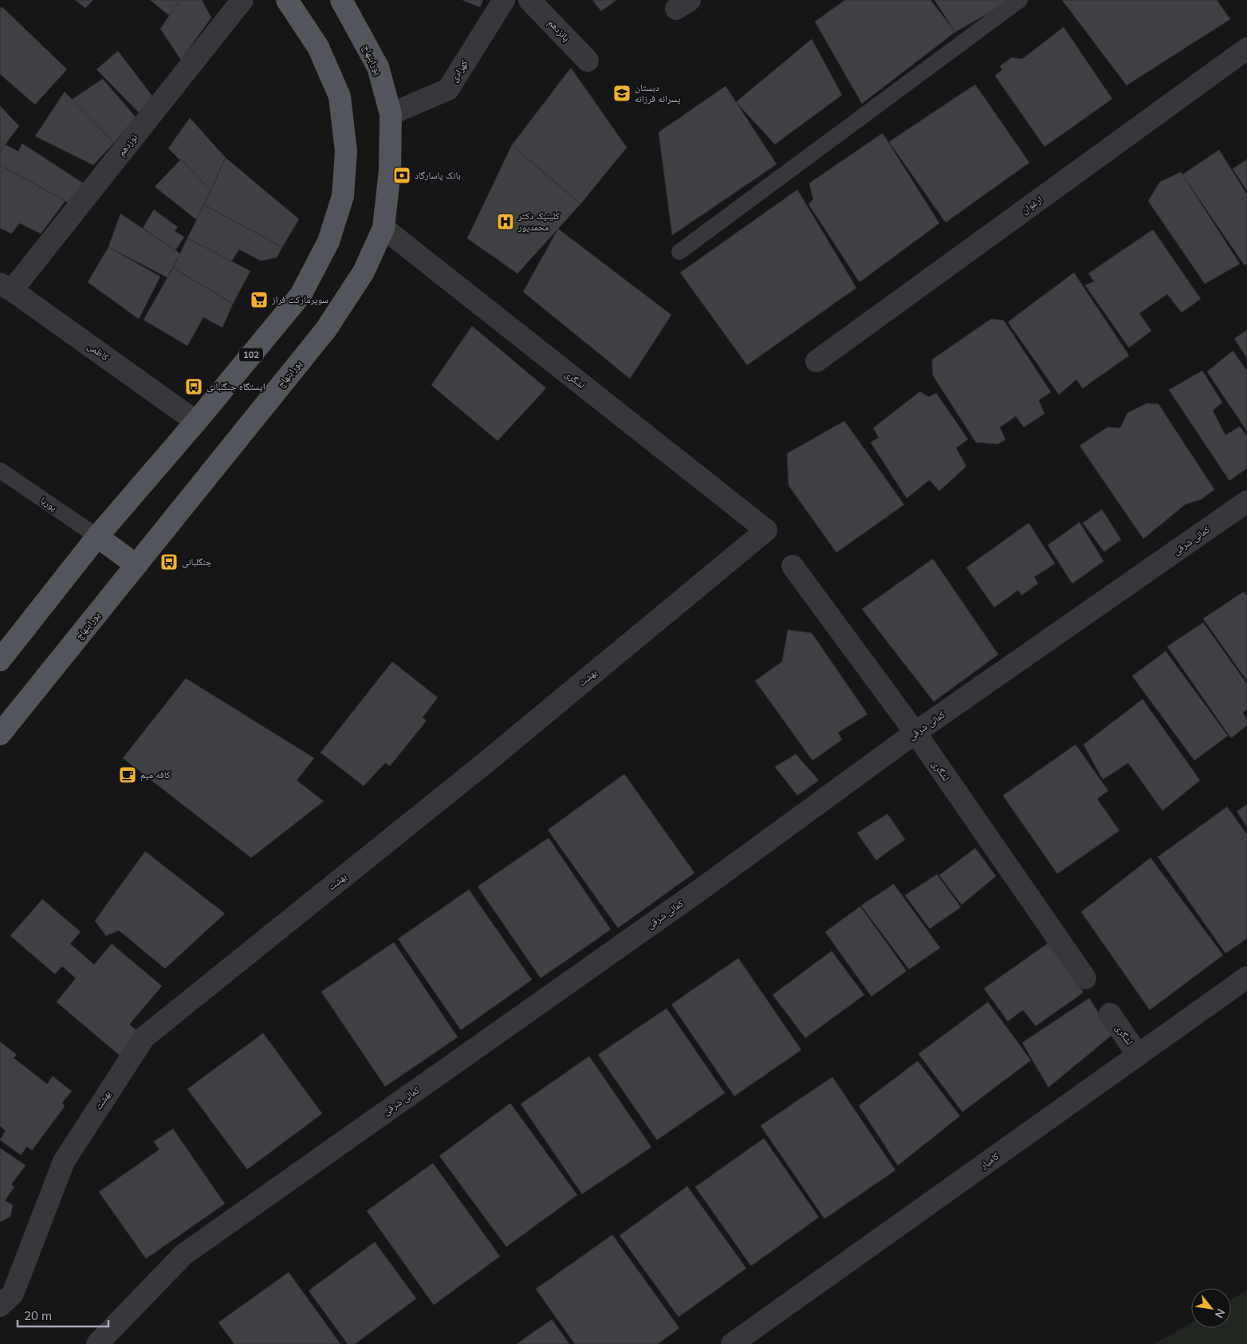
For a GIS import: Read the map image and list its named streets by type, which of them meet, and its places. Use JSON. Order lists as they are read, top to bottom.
{
  "streets": {
    "main road": ["پورابتهاج", "102"],
    "street": [
      "پانزدهم",
      "کهزادی",
      "نوزدهم",
      "ارغوان",
      "کاظمی",
      "لشگری",
      "کمالی شرقی",
      "بهشت",
      "کامیار"
    ],
    "lane": ["پوریا"]
  },
  "crossings": [
    ["پورابتهاج", "کهزادی"],
    ["پورابتهاج", "لشگری"],
    ["نوزدهم", "کاظمی"],
    ["کاظمی", "102"],
    ["102", "پوریا"],
    ["لشگری", "کمالی شرقی"],
    ["لشگری", "بهشت"],
    ["لشگری", "کامیار"]
  ],
  "places": {
    "school or university": ["دبستان پسرانه فرزانه"],
    "bank": ["بانک پاسارگاد"],
    "hospital": ["کلینیک دکتر محمدپور"],
    "supermarket": ["سوپرمارکت فراز"],
    "bus stop": ["ایستگاه جنگلبانی", "جنگلبانی"],
    "cafe": ["کافه میم"]
  },
  "scale_bar": "20 m",
  "north": "bottom right"
}
